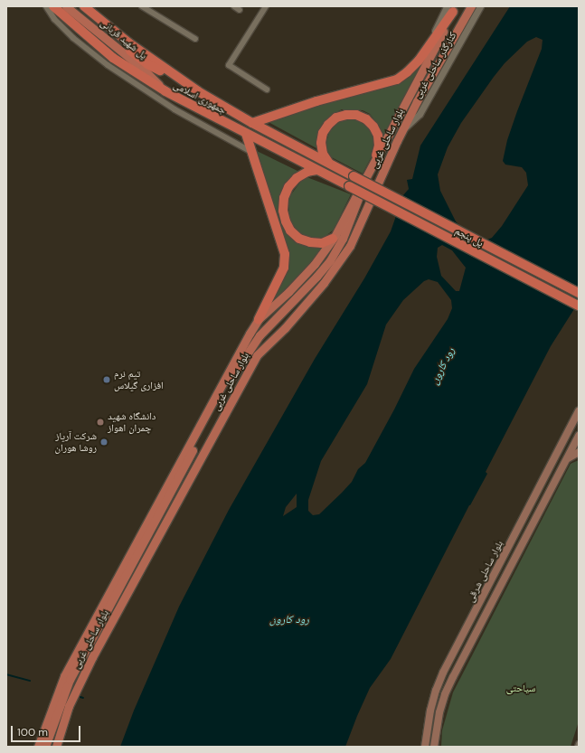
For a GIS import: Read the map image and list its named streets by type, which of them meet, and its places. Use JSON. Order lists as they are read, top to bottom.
{
  "streets": {
    "highway": ["پل شهید قربانی", "جمهوری اسلامی", "پل پنجم"],
    "main road": ["بلوار ساحلی غربی", "بلوار ساحلی شرقی"],
    "street": ["کنارگذر ساحلی غربی"]
  },
  "crossings": [
    ["پل شهید قربانی", "جمهوری اسلامی"],
    ["کنارگذر ساحلی غربی", "بلوار ساحلی غربی"],
    ["جمهوری اسلامی", "پل پنجم"]
  ],
  "water": ["رود کارون"],
  "parks": ["سیاحتی"],
  "places": ["تیم نرم افزاری گیلاس", "دانشگاه شهید چمران اهواز", "شرکت آریاز روشا هوران"],
  "scale_bar": "100 m"
}
